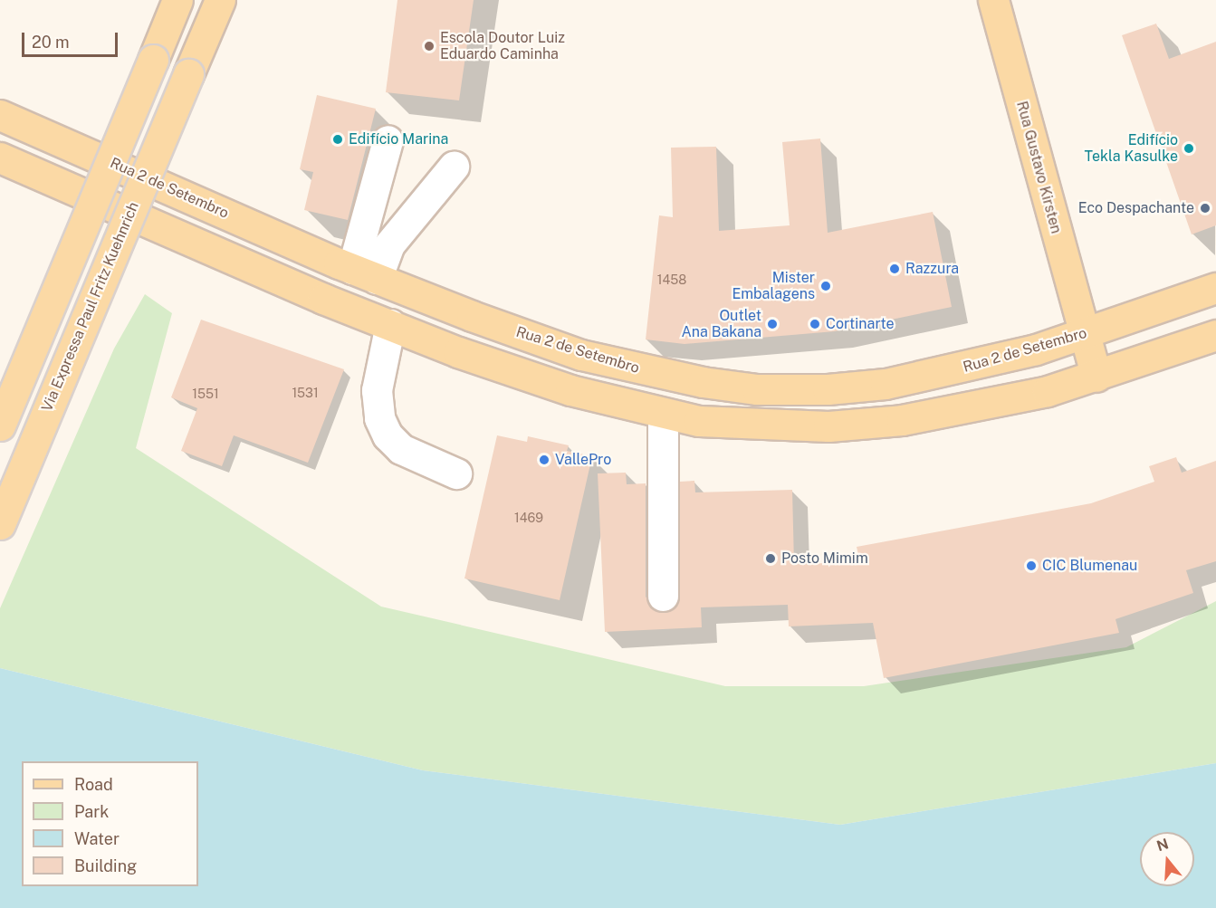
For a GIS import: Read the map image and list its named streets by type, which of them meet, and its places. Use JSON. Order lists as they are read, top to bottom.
{
  "streets": {
    "main road": ["Rua Gustavo Kirsten", "Rua 2 de Setembro", "Via Expressa Paul Fritz Kuehnrich"]
  },
  "crossings": [
    ["Rua Gustavo Kirsten", "Rua 2 de Setembro"]
  ],
  "places": [
    "Escola Doutor Luiz Eduardo Caminha",
    "Edifício Marina",
    "Edifício Tekla Kasulke",
    "Eco Despachante",
    "Razzura",
    "Mister Embalagens",
    "Outlet Ana Bakana",
    "Cortinarte",
    "VallePro",
    "Posto Mimim",
    "CIC Blumenau"
  ],
  "house_numbers": [
    "1458",
    "1531",
    "1551",
    "1469"
  ],
  "legend": [
    "Road",
    "Park",
    "Water",
    "Building"
  ],
  "scale_bar": "20 m",
  "north": "top"
}
